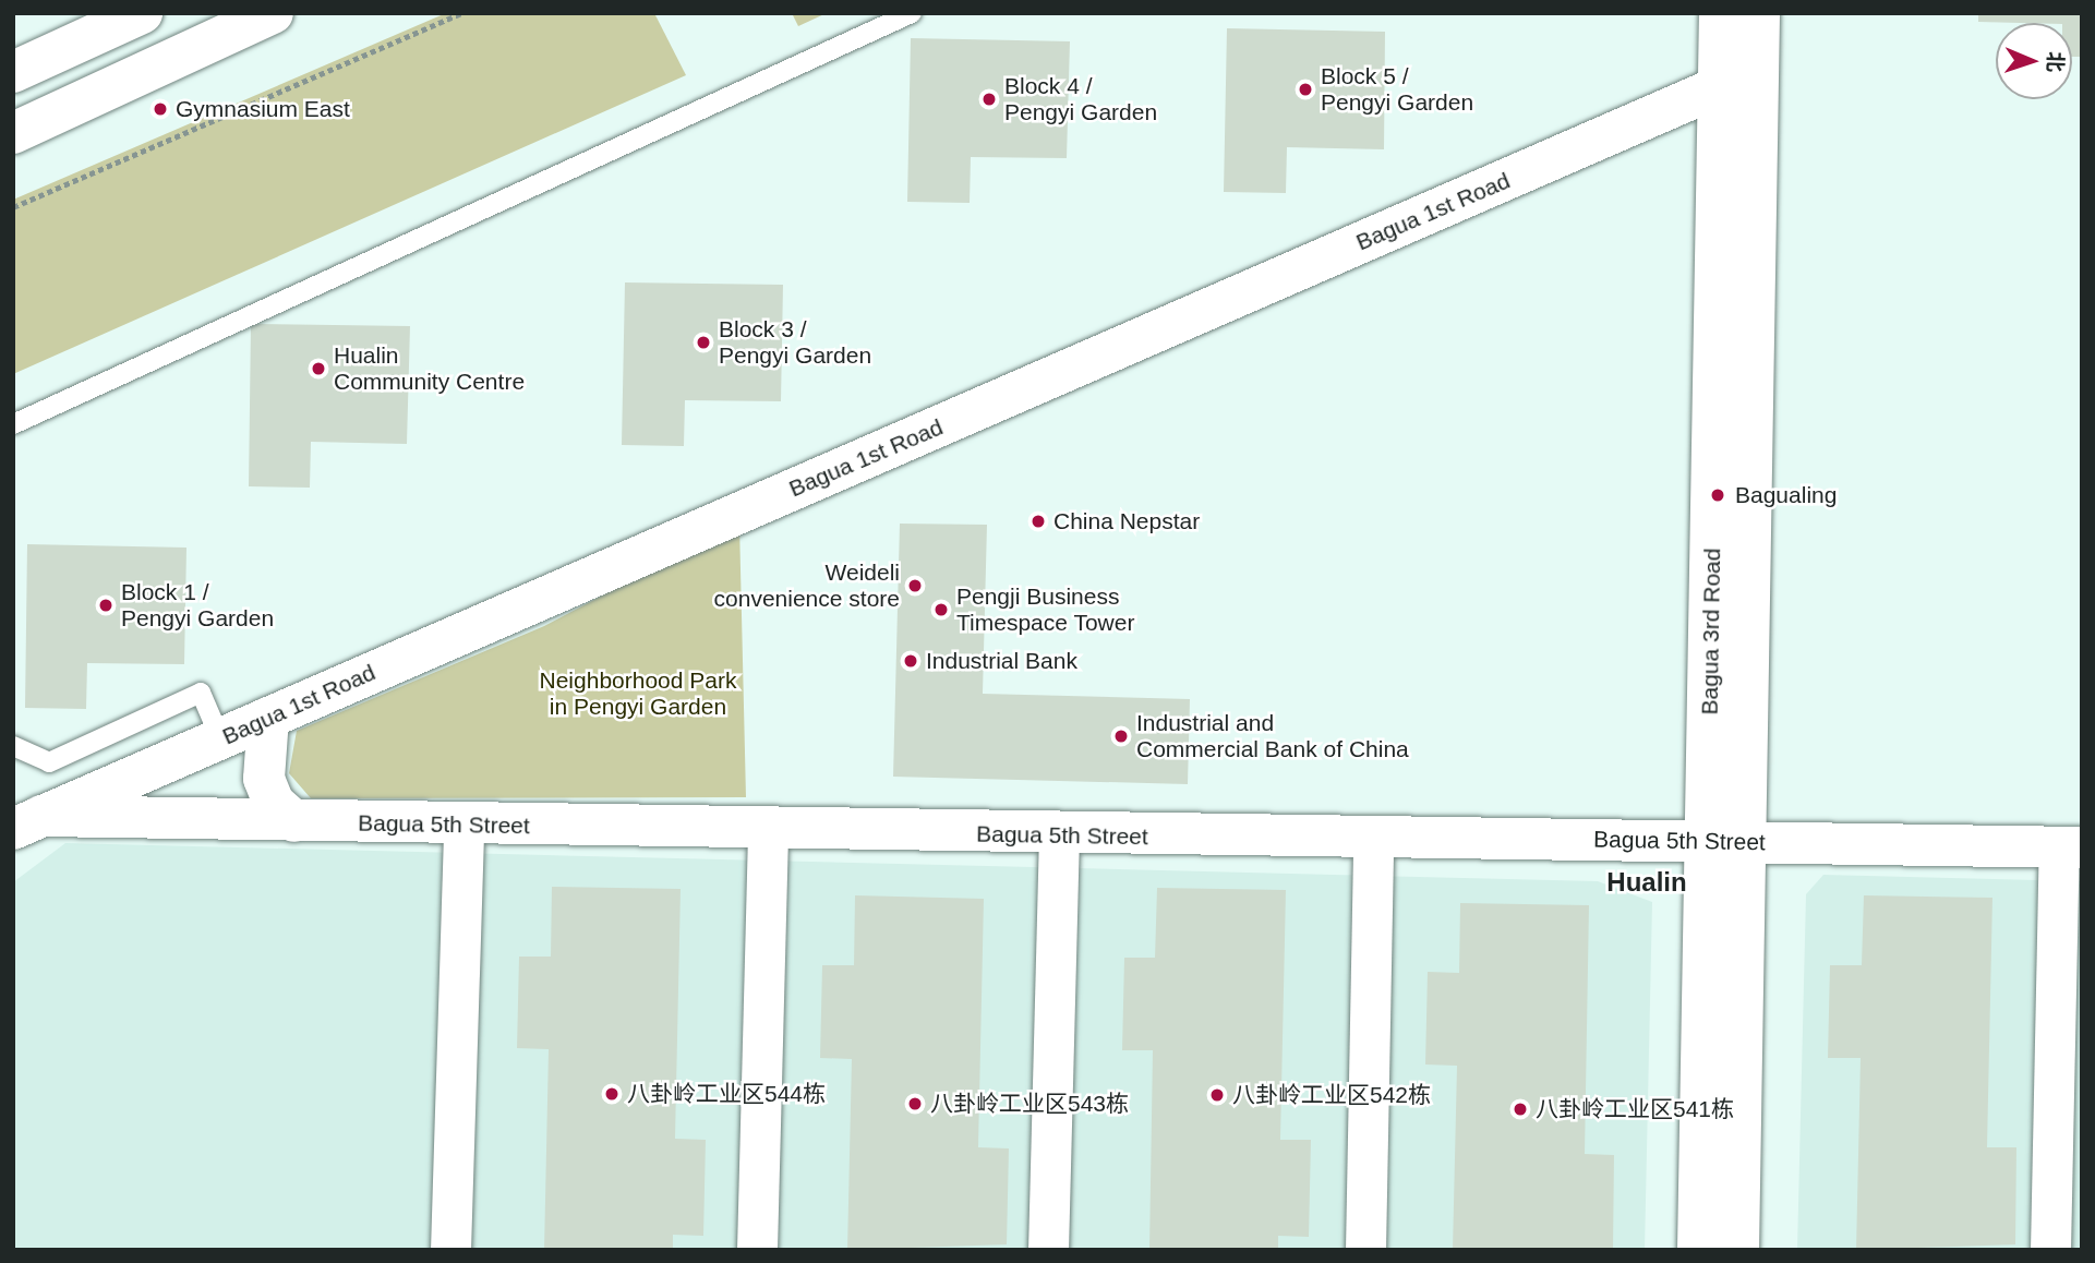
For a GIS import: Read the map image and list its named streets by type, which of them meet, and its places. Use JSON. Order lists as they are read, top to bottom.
{
  "streets": {
    "street": ["Bagua 1st Road", "Bagua 3rd Road", "Bagua 5th Street"]
  },
  "crossings": [
    ["Bagua 1st Road", "Bagua 3rd Road"],
    ["Bagua 1st Road", "Bagua 5th Street"],
    ["Bagua 3rd Road", "Bagua 5th Street"]
  ],
  "districts": ["Hualin"],
  "parks": ["Neighborhood Park in Pengyi Garden"],
  "places": [
    "Block 5 / Pengyi Garden",
    "Block 4 / Pengyi Garden",
    "Gymnasium East",
    "Block 3 / Pengyi Garden",
    "Hualin Community Centre",
    "Bagualing",
    "China Nepstar",
    "Weideli convenience store",
    "Block 1 / Pengyi Garden",
    "Pengji Business Timespace Tower",
    "Industrial Bank",
    "Industrial and Commercial Bank of China",
    "八卦岭工业区544栋",
    "八卦岭工业区542栋",
    "八卦岭工业区543栋",
    "八卦岭工业区541栋"
  ],
  "north": "right"
}
